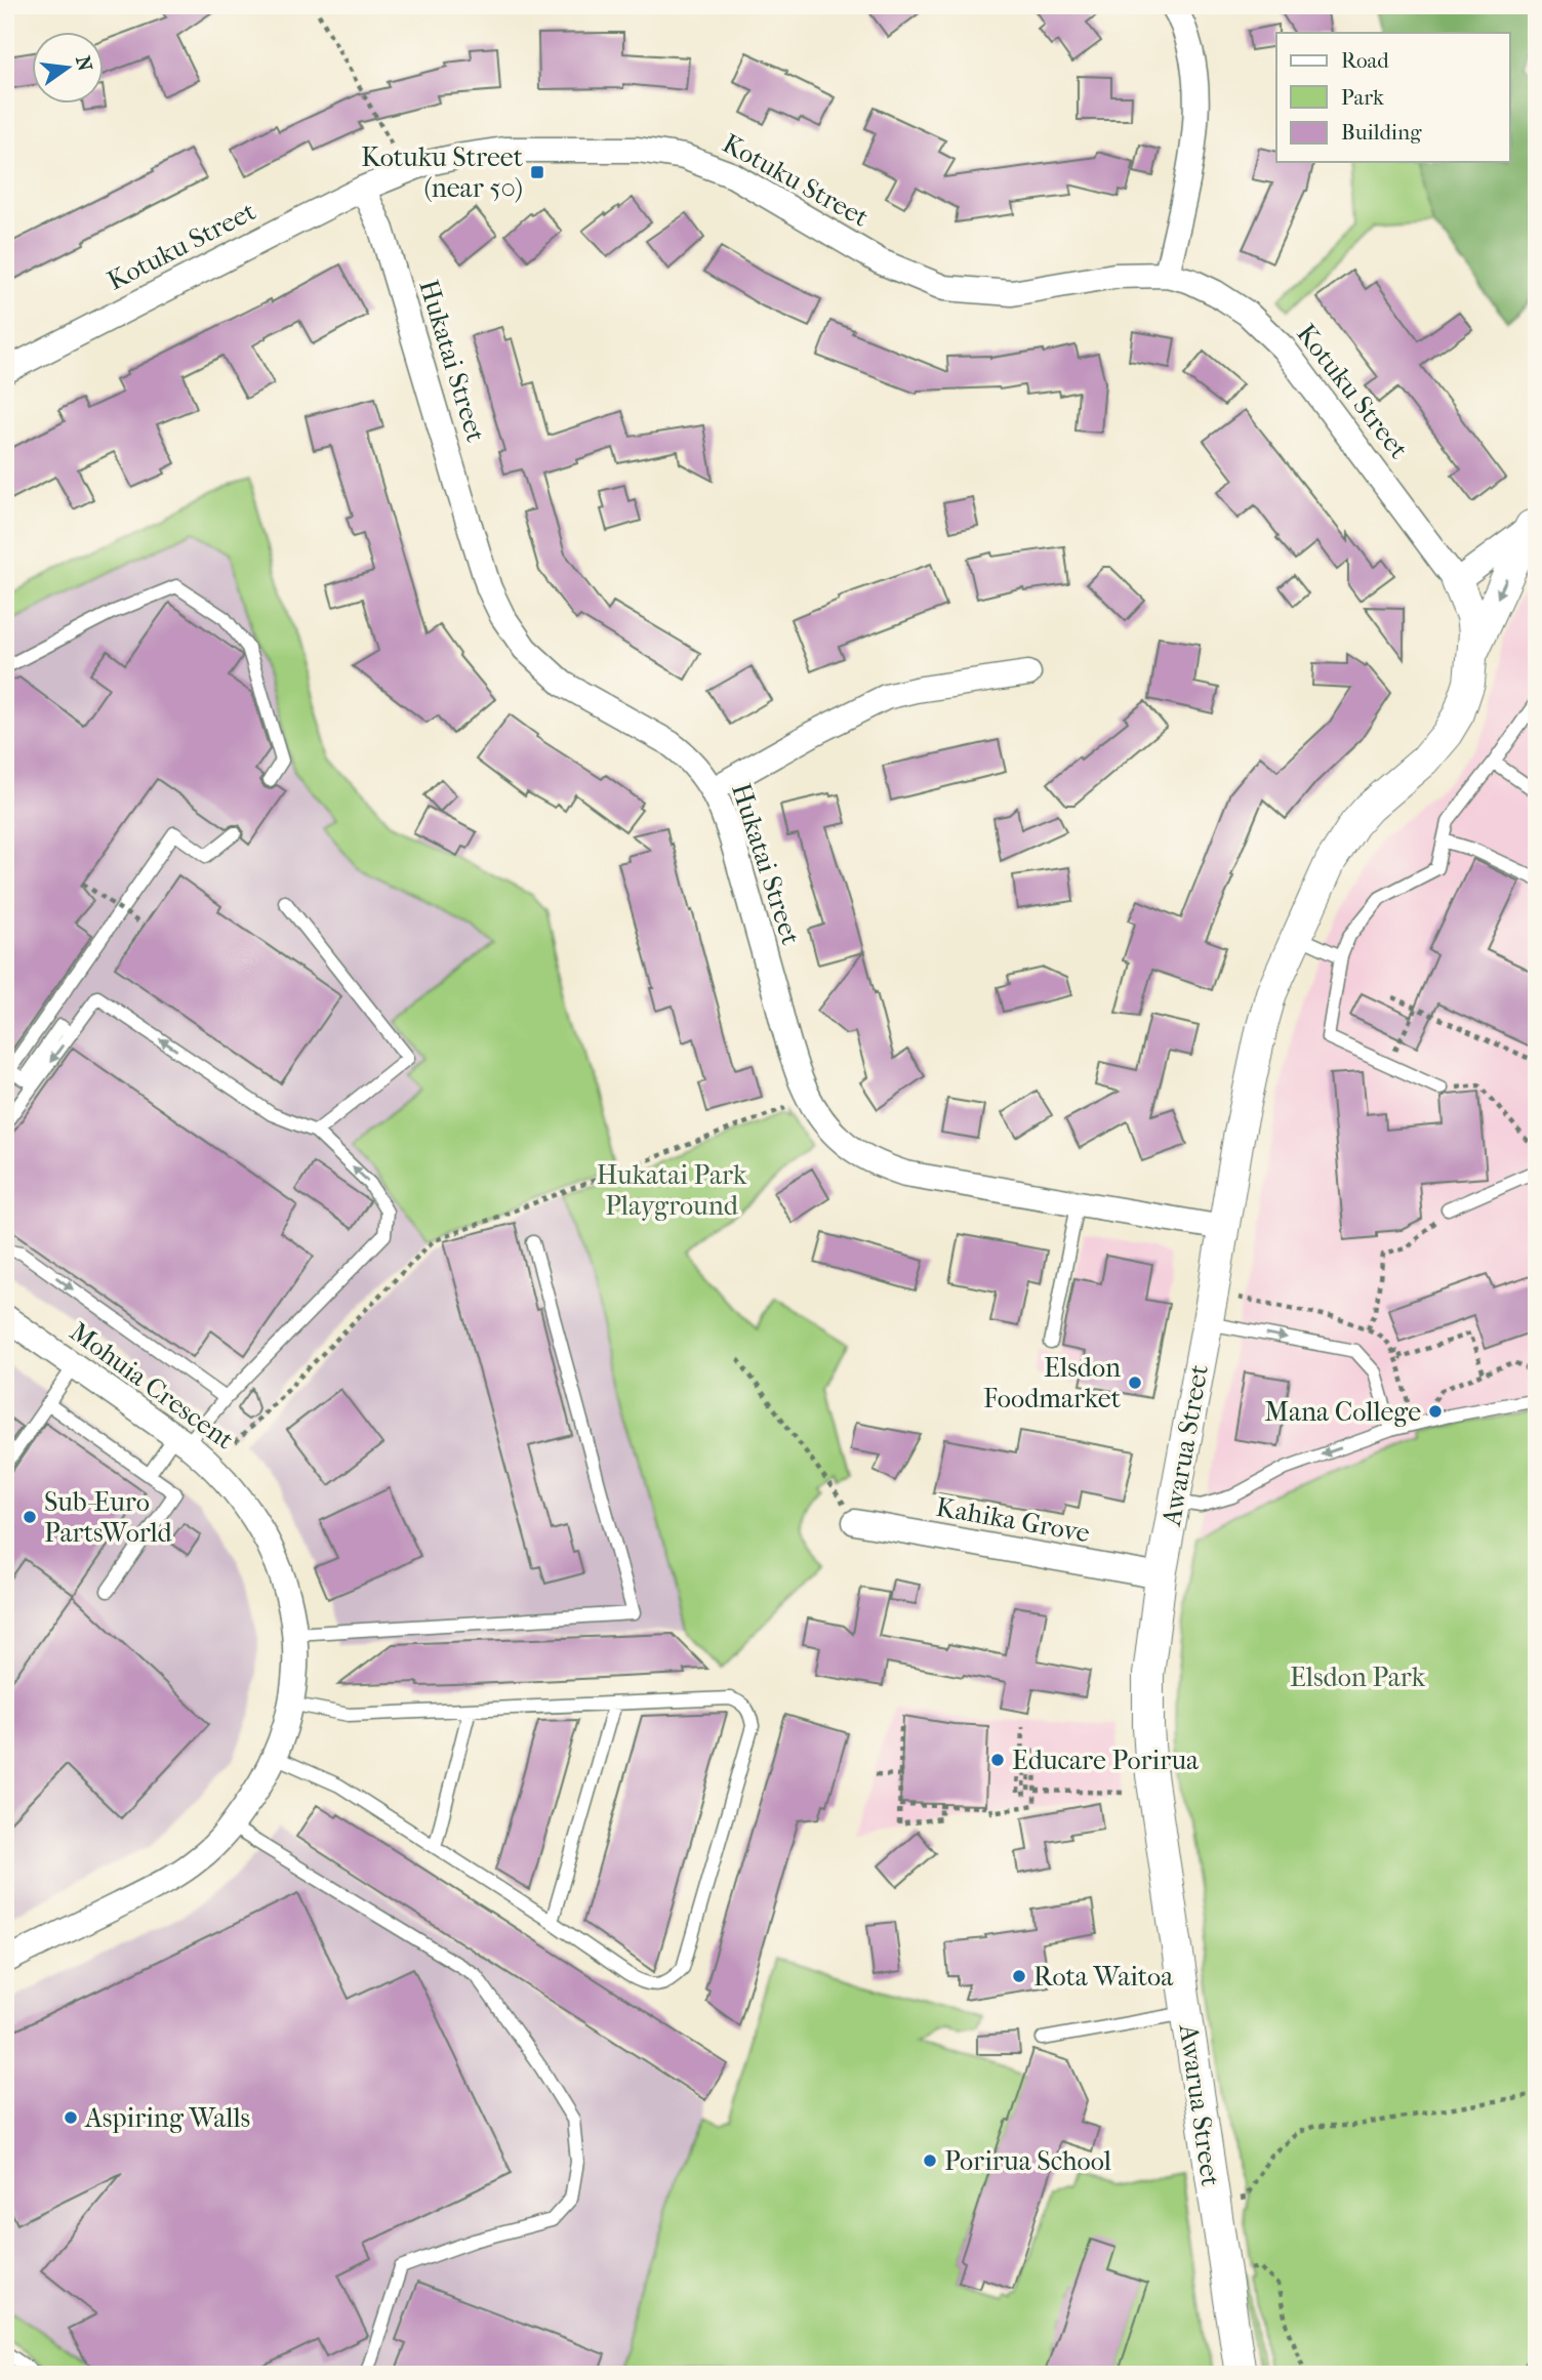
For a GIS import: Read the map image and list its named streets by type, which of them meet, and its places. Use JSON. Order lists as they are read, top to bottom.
{
  "streets": {
    "street": [
      "Kotuku Street",
      "Hukatai Street",
      "Mohuia Crescent",
      "Awarua Street",
      "Kahika Grove"
    ]
  },
  "crossings": [
    ["Kotuku Street", "Hukatai Street"],
    ["Kotuku Street", "Awarua Street"],
    ["Hukatai Street", "Awarua Street"],
    ["Awarua Street", "Kahika Grove"]
  ],
  "parks": ["Hukatai Park Playground", "Elsdon Park"],
  "places": {
    "transit": ["Kotuku Street (near 50)"],
    "other": [
      "Elsdon Foodmarket",
      "Mana College",
      "Sub-Euro PartsWorld",
      "Educare Porirua",
      "Rota Waitoa",
      "Aspiring Walls",
      "Porirua School"
    ]
  },
  "legend": ["Road", "Park", "Building"],
  "north": "right"
}
